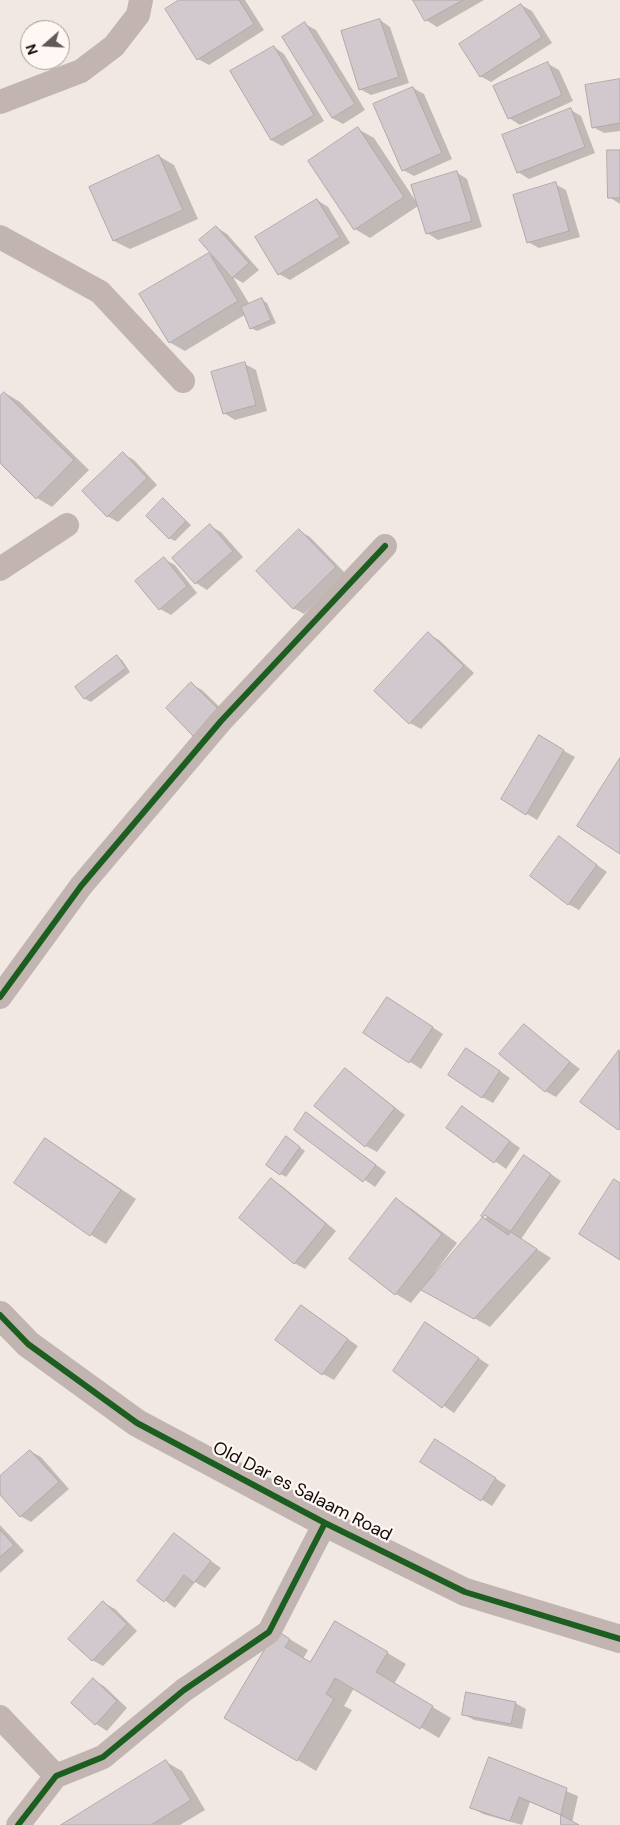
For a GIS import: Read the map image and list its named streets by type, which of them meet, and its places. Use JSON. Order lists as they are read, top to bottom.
{
  "streets": {
    "street": ["Old Dar es Salaam Road"]
  },
  "north": "left"
}
